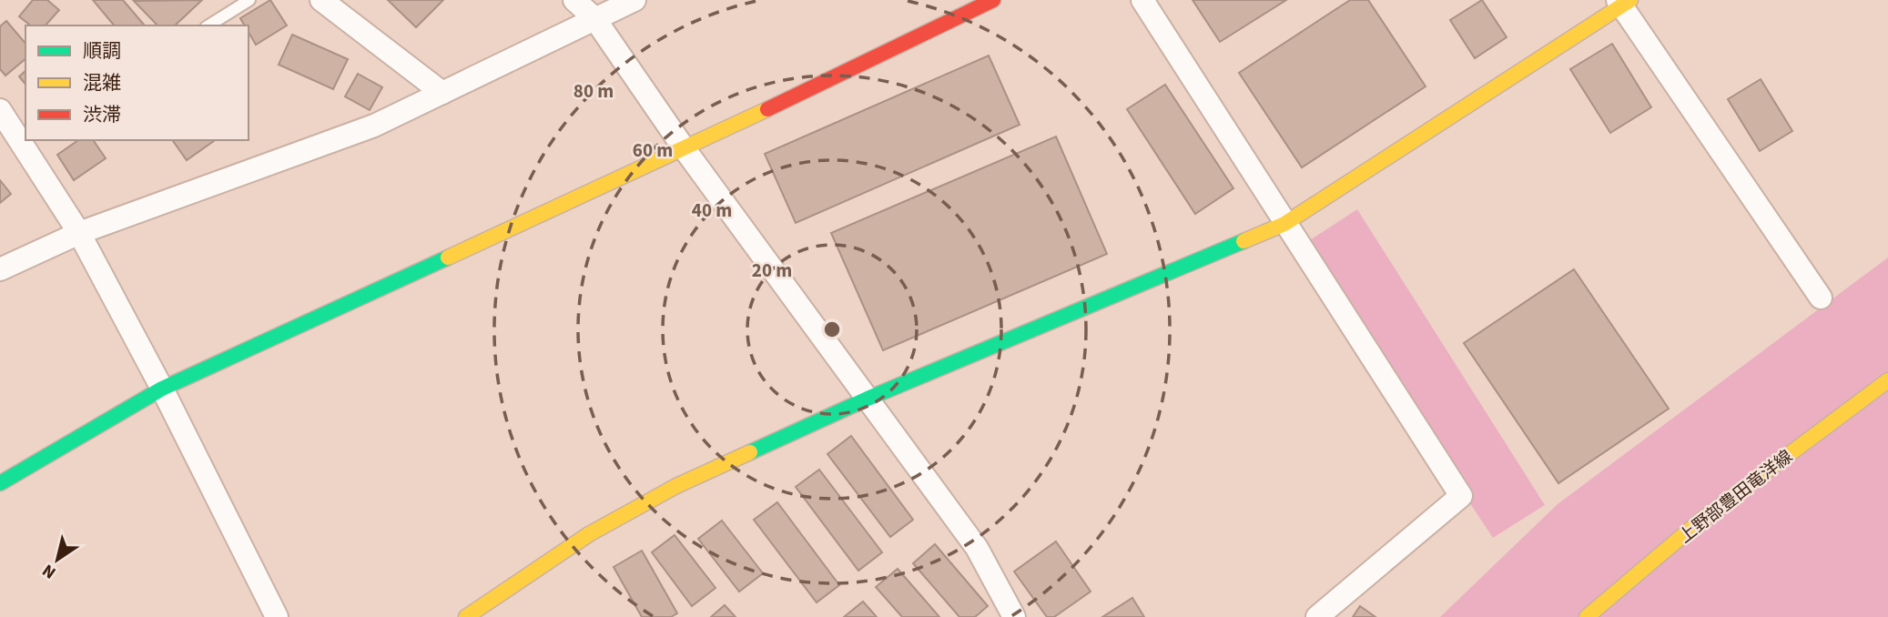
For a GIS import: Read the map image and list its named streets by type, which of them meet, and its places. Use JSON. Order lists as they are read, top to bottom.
{
  "streets": {
    "street": ["上野部豊田竜洋線"]
  },
  "legend": ["順調", "混雑", "渋滞"],
  "north": "bottom left",
  "rings": [
    "80 m",
    "60 m",
    "40 m",
    "20 m"
  ]
}
